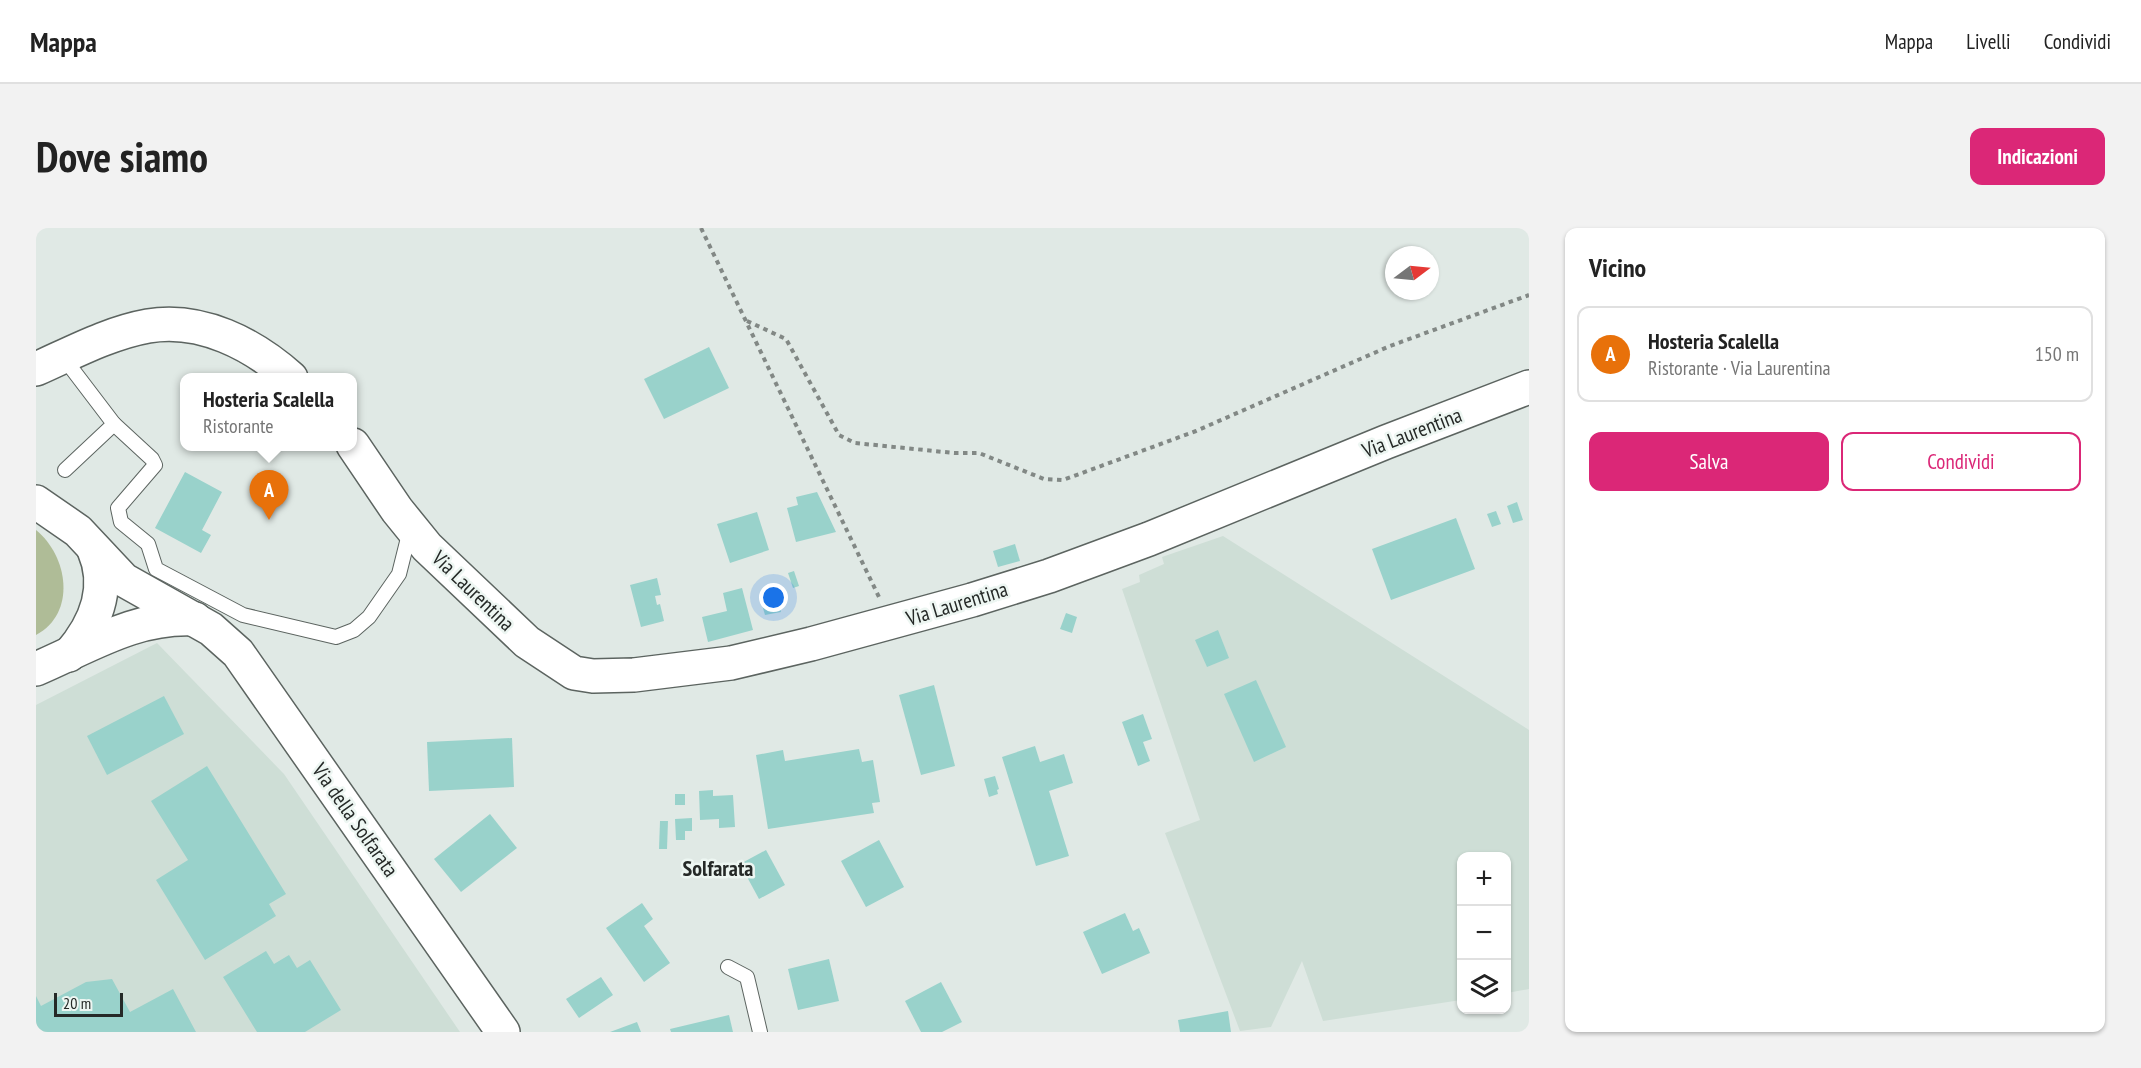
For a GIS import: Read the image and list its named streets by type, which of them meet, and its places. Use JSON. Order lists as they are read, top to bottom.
{
  "streets": {
    "main road": ["Via Laurentina", "Via della Solfarata"]
  },
  "districts": ["Solfarata"],
  "scale_bar": "20 m",
  "north": "right",
  "page": {
    "header": "Mappa",
    "nav": ["Mappa", "Livelli", "Condividi"],
    "buttons": [
      "Indicazioni",
      ["Salva", "Condividi"]
    ],
    "title": "Dove siamo",
    "heading": "Vicino",
    "list": [
      {
        "mark": "A",
        "name": "Hosteria Scalella",
        "note": "Ristorante · Via Laurentina",
        "value": "150 m"
      }
    ],
    "popup": ["Hosteria Scalella", "Ristorante"],
    "pins": "A",
    "map_buttons": ["+", "−"],
    "scale": "20 m"
  }
}
